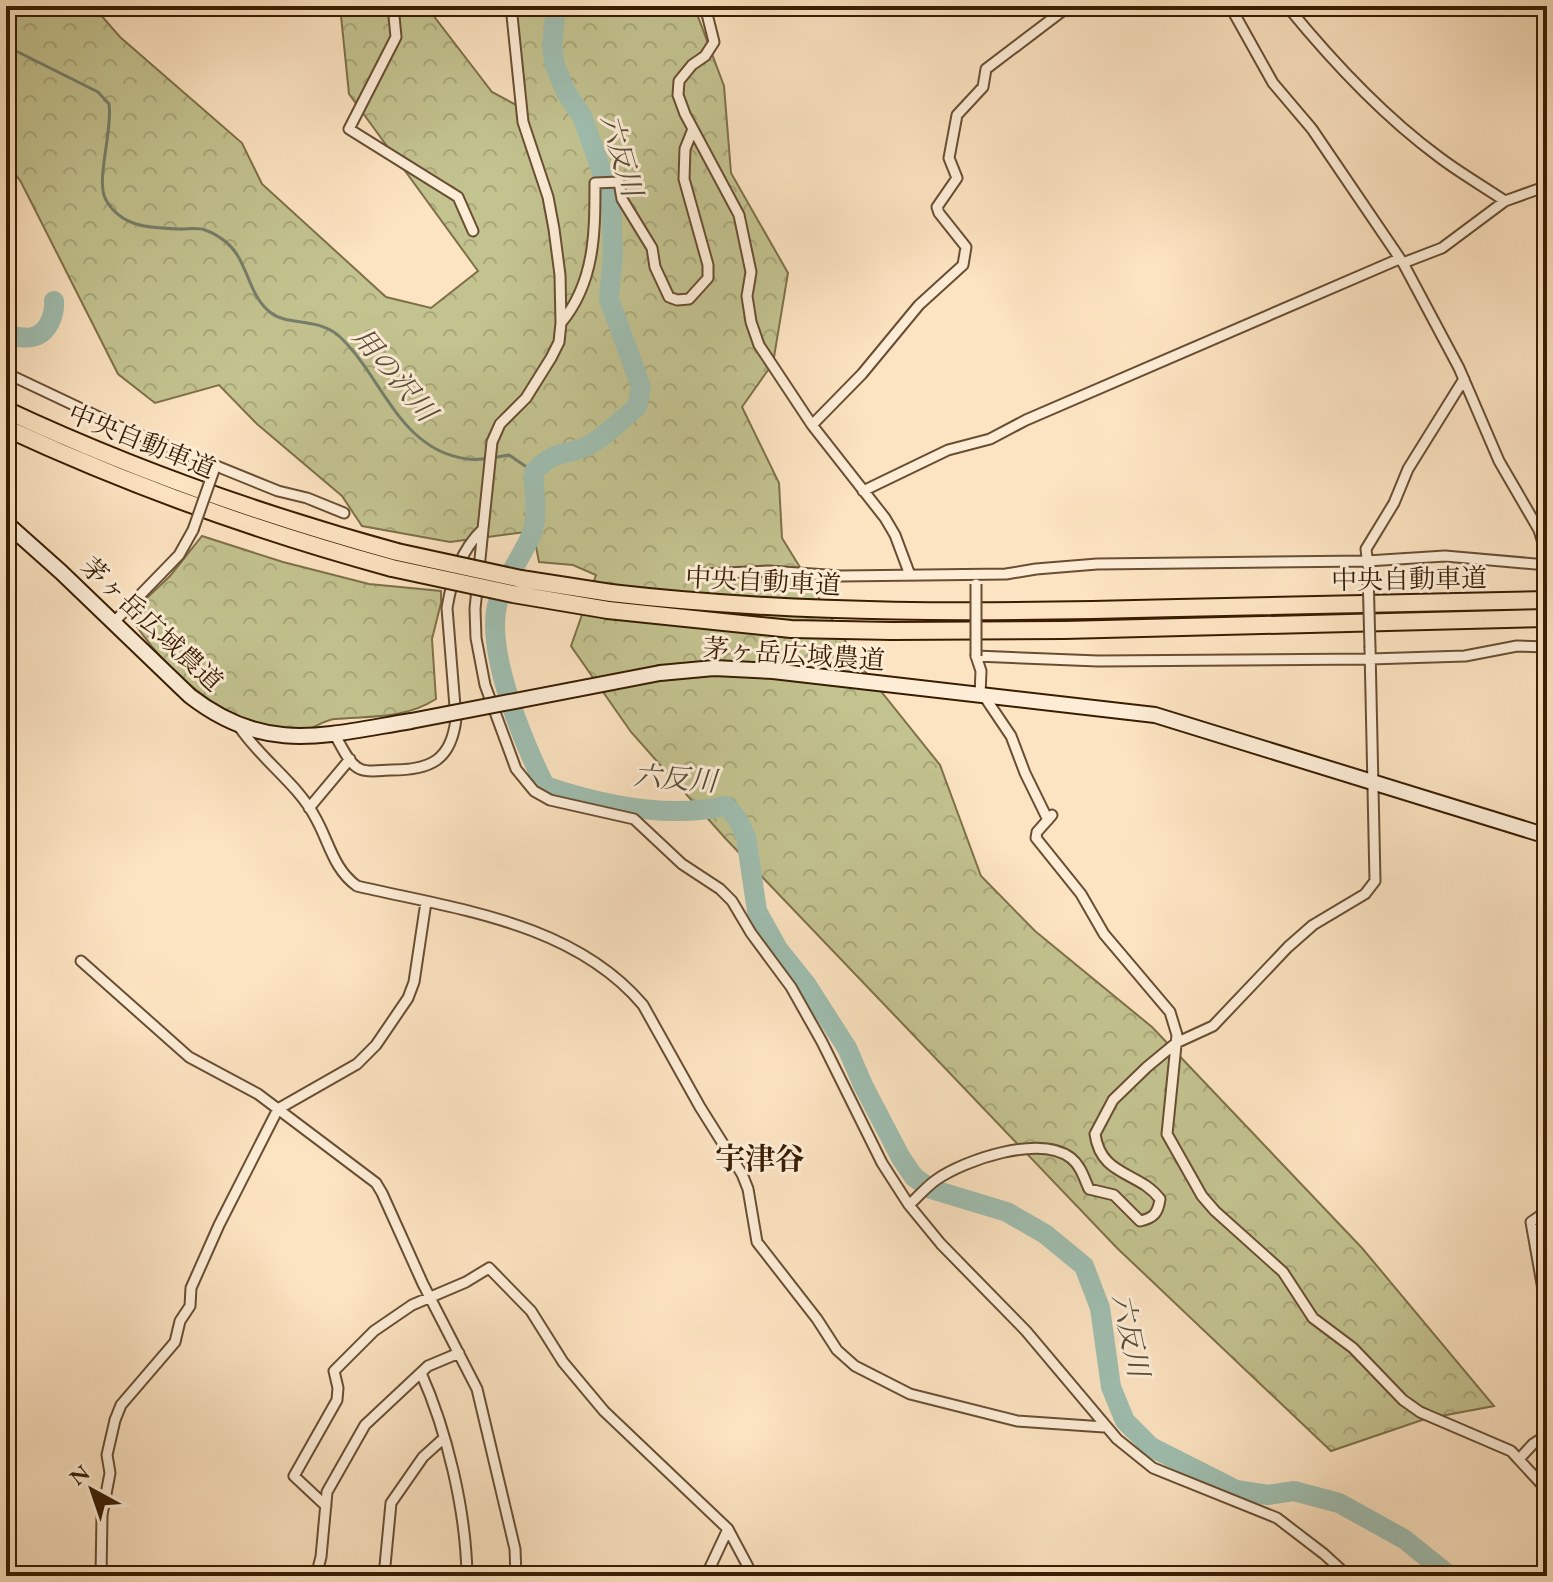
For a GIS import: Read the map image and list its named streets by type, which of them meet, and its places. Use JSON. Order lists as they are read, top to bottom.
{
  "streets": {
    "highway": ["中央自動車道"],
    "street": ["茅ヶ岳広域農道"]
  },
  "districts": ["宇津谷"],
  "water": ["六反川", "用の沢川"],
  "north": "top left"
}
